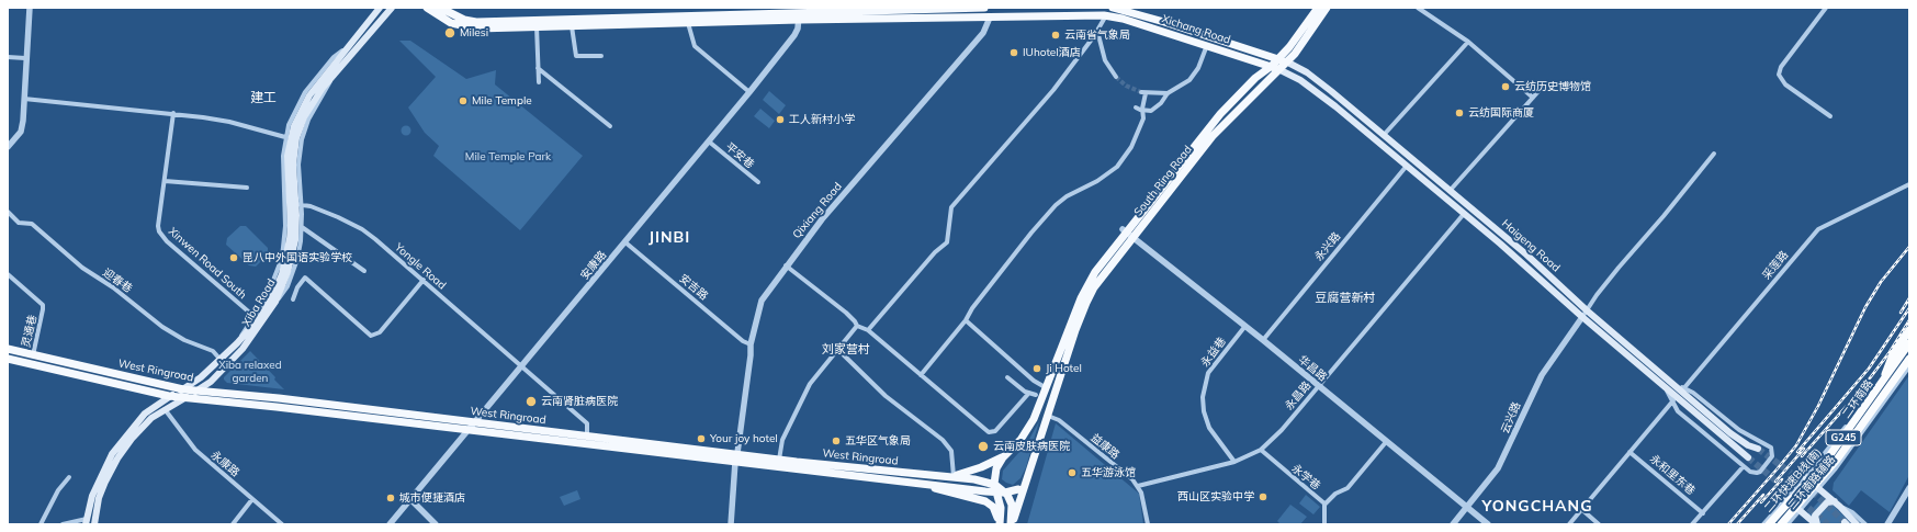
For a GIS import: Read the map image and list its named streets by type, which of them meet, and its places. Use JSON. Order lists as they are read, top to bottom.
{
  "streets": {
    "highway": ["二环快速B线(南)"],
    "main road": [
      "Xichang Road",
      "South Ring Road",
      "Haigeng Road",
      "Xiba Road",
      "West Ringroad",
      "二环南路",
      "G245"
    ],
    "street": [
      "平安巷",
      "Qixiang Road",
      "永兴路",
      "Xinwen Road South",
      "安康路",
      "采莲路",
      "Yongle Road",
      "迎春巷",
      "安吉路",
      "灵通巷",
      "永益巷",
      "华昌路",
      "永昌路",
      "云兴路",
      "益康路",
      "永康路",
      "永和里东巷",
      "永学巷",
      "二环南路辅路"
    ]
  },
  "crossings": [
    ["Xichang Road", "South Ring Road"],
    ["Xichang Road", "Qixiang Road"],
    ["Xichang Road", "Haigeng Road"],
    ["Xichang Road", "安康路"],
    ["平安巷", "安康路"],
    ["South Ring Road", "Haigeng Road"],
    ["South Ring Road", "华昌路"],
    ["South Ring Road", "益康路"],
    ["Qixiang Road", "安吉路"],
    ["Qixiang Road", "West Ringroad"],
    ["Haigeng Road", "永兴路"],
    ["Haigeng Road", "采莲路"],
    ["Haigeng Road", "永昌路"],
    ["Haigeng Road", "云兴路"],
    ["永兴路", "华昌路"],
    ["安康路", "Yongle Road"],
    ["安康路", "安吉路"],
    ["安康路", "West Ringroad"],
    ["采莲路", "永和里东巷"],
    ["Yongle Road", "Xiba Road"],
    ["Yongle Road", "West Ringroad"],
    ["迎春巷", "Xiba Road"],
    ["Xiba Road", "West Ringroad"],
    ["Xiba Road", "永康路"],
    ["灵通巷", "West Ringroad"],
    ["永益巷", "华昌路"],
    ["永益巷", "永昌路"],
    ["华昌路", "永昌路"],
    ["华昌路", "云兴路"],
    ["永昌路", "益康路"],
    ["永昌路", "永学巷"],
    ["二环南路", "二环快速B线(南)"],
    ["二环南路", "二环南路辅路"]
  ],
  "districts": [
    "建工",
    "JINBI",
    "豆腐营新村",
    "刘家营村",
    "YONGCHANG"
  ],
  "parks": ["Mile Temple Park", "Xiba relaxed garden"],
  "places": [
    "Milesi",
    "云南省气象局",
    "IUhotel酒店",
    "云纺历史博物馆",
    "Mile Temple",
    "云纺国际商厦",
    "工人新村小学",
    "昆八中外国语实验学校",
    "Ji Hotel",
    "云南肾脏病医院",
    "Your joy hotel",
    "五华区气象局",
    "云南皮肤病医院",
    "五华游泳馆",
    "西山区实验中学",
    "城市便捷酒店"
  ]
}
